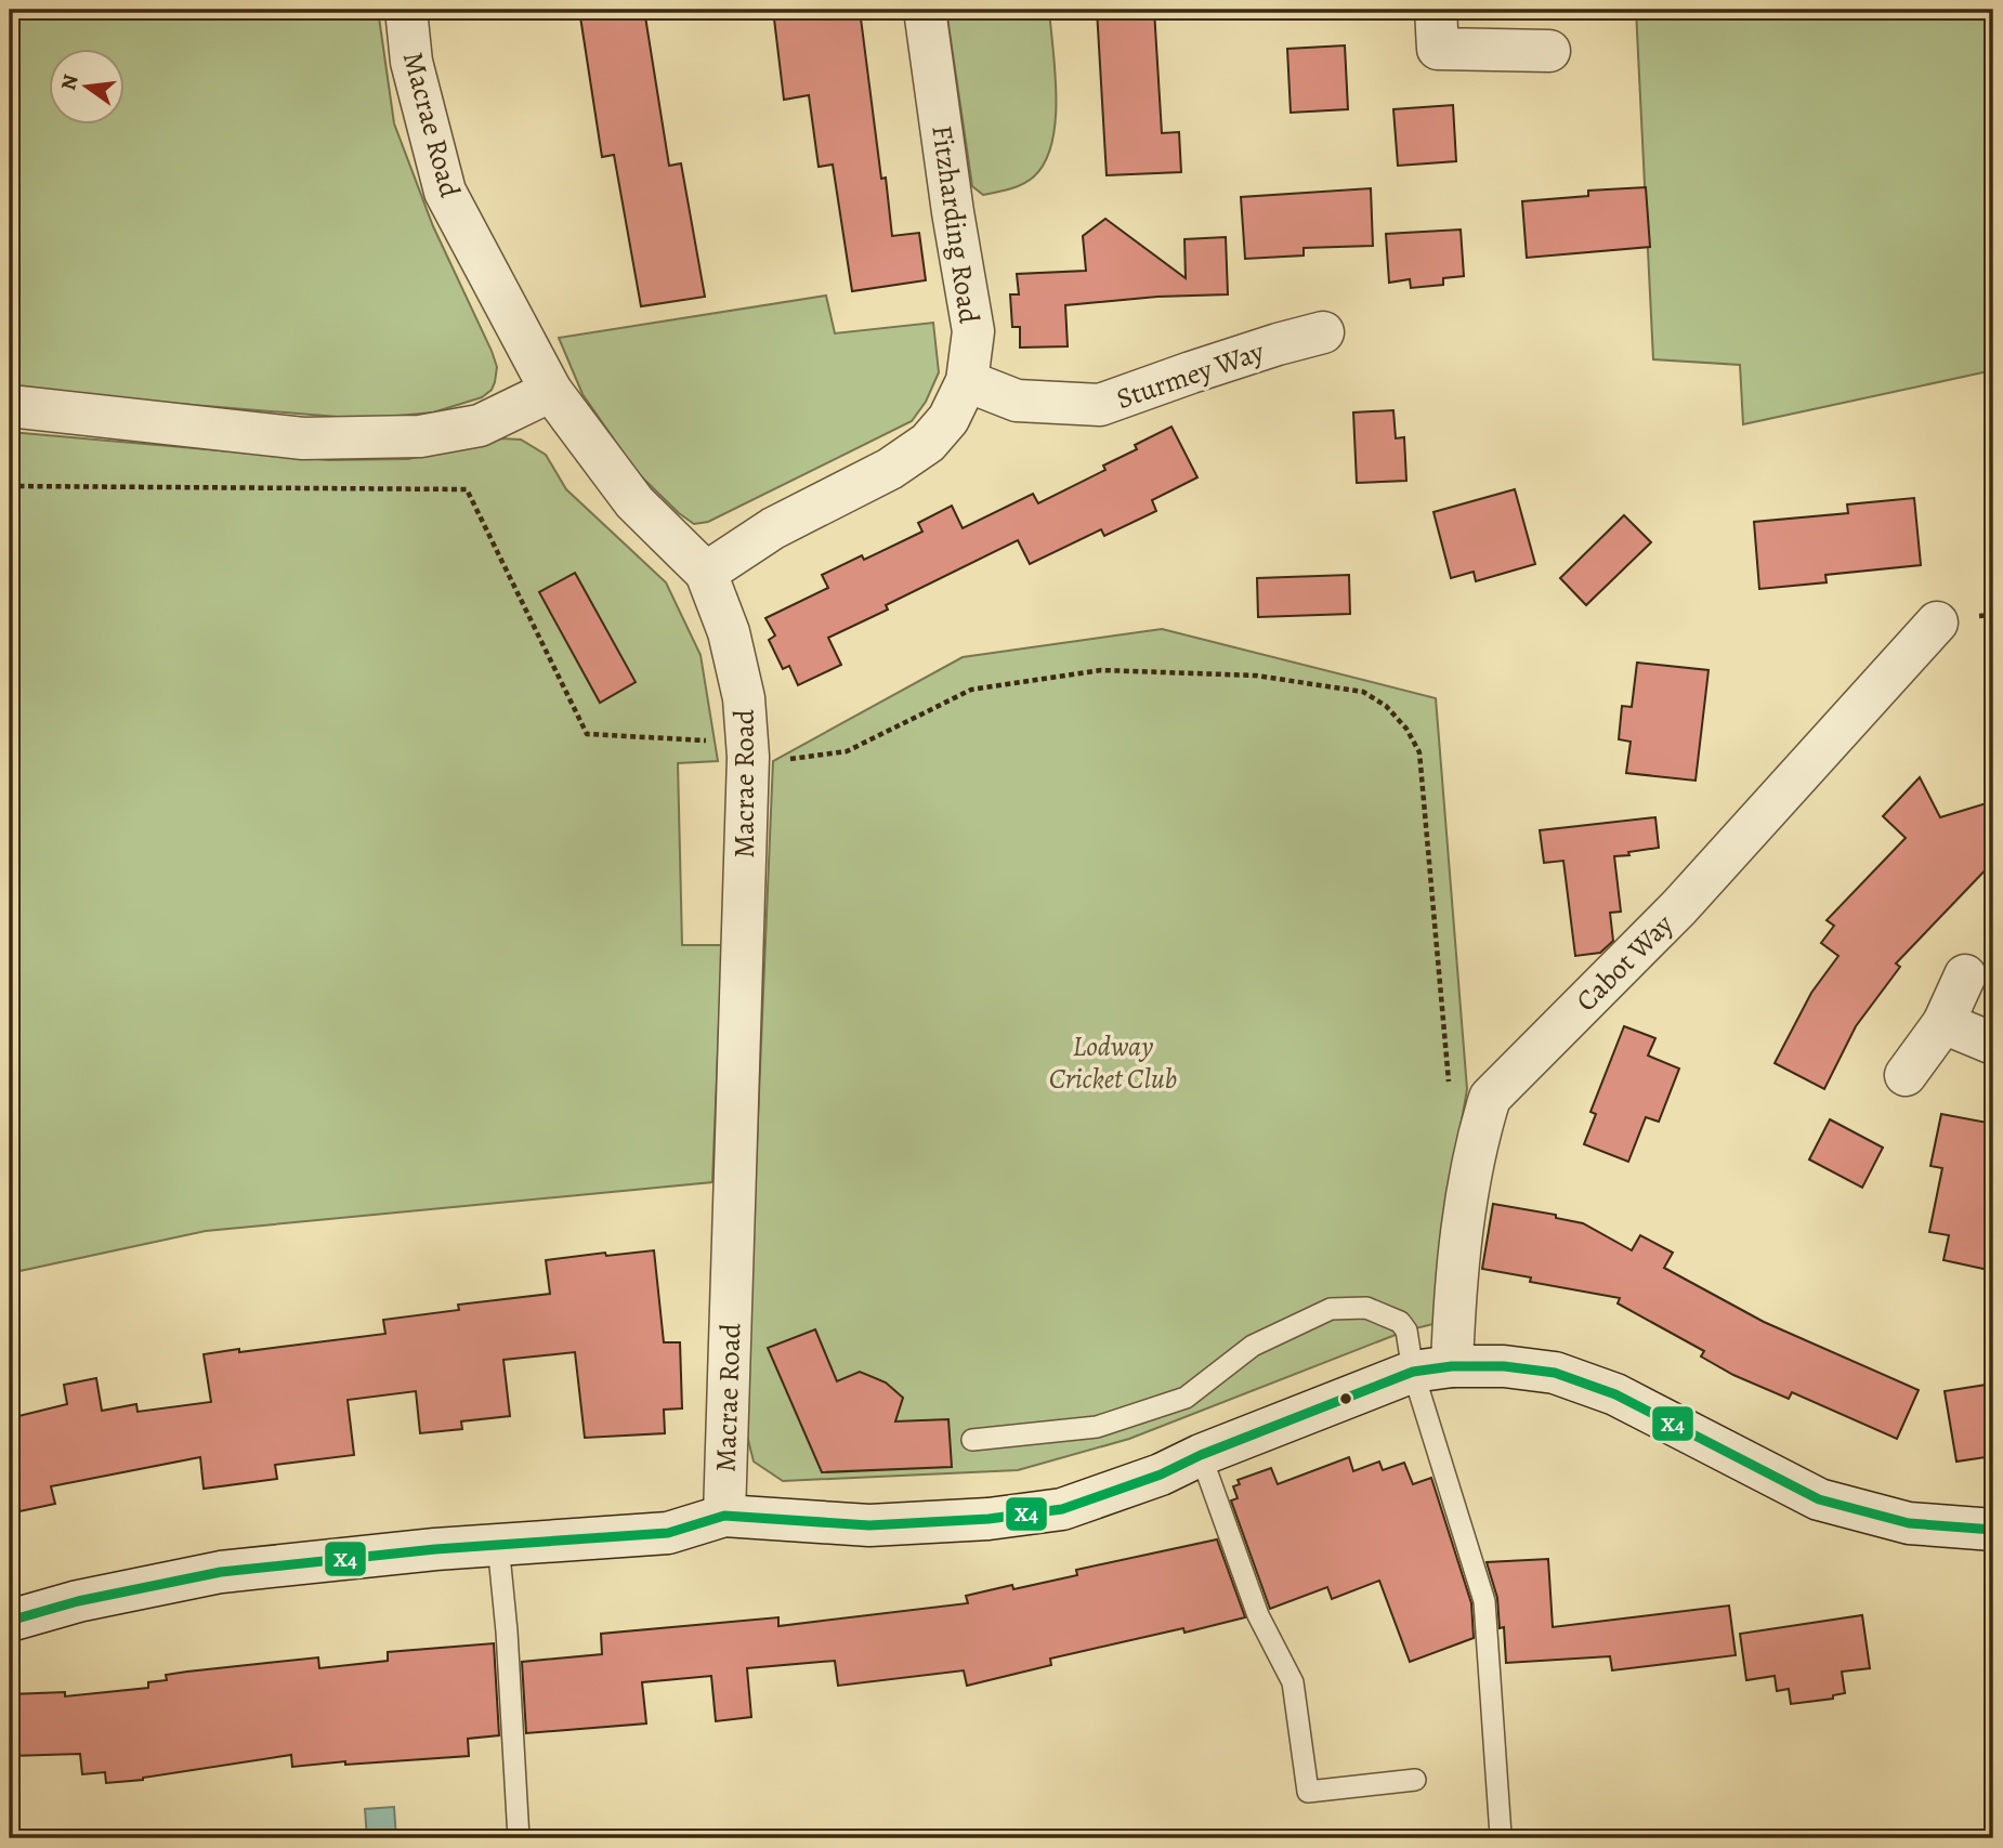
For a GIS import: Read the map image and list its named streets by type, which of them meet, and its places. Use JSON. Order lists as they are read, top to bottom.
{
  "streets": {
    "street": [
      "Macrae Road",
      "Fitzharding Road",
      "Sturmey Way",
      "Cabot Way"
    ]
  },
  "crossings": [
    ["Macrae Road", "Fitzharding Road"],
    ["Fitzharding Road", "Sturmey Way"]
  ],
  "parks": ["Lodway Cricket Club"],
  "lines": ["transit line X4"],
  "north": "left"
}
